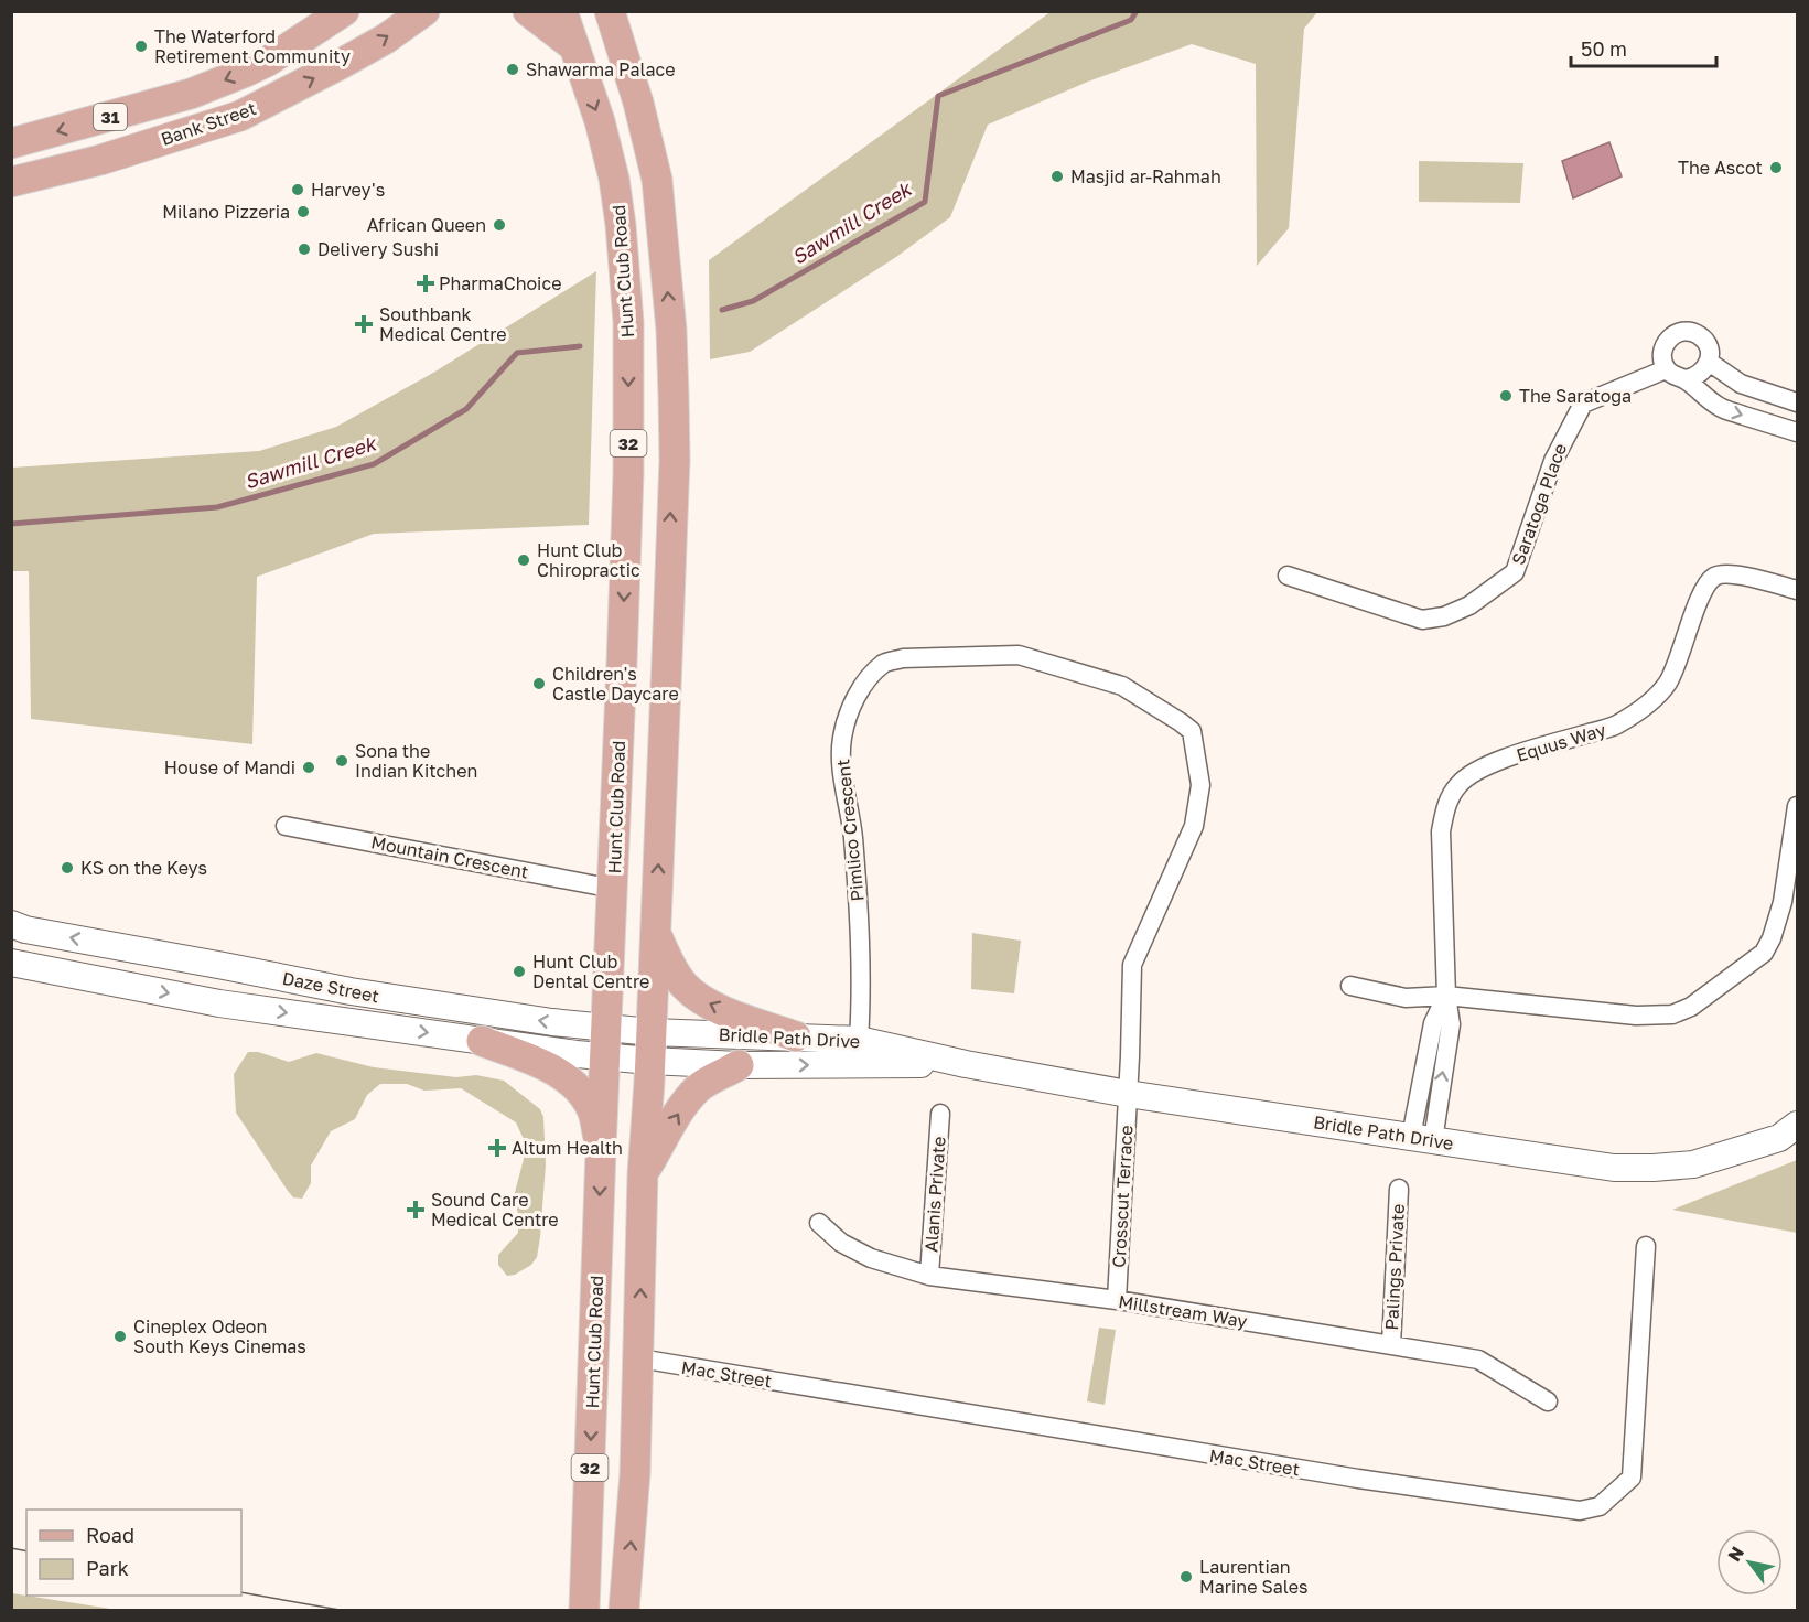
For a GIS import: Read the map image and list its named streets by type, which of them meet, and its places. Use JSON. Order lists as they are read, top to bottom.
{
  "streets": {
    "main road": [
      "31",
      "Bank Street",
      "Hunt Club Road",
      "32"
    ],
    "street": [
      "Saratoga Place",
      "Equus Way",
      "Pimlico Crescent",
      "Mountain Crescent",
      "Daze Street",
      "Bridle Path Drive",
      "Alanis Private",
      "Crosscut Terrace",
      "Palings Private",
      "Millstream Way",
      "Mac Street"
    ]
  },
  "crossings": [
    ["Hunt Club Road", "Mountain Crescent"],
    ["Hunt Club Road", "Daze Street"],
    ["32", "Daze Street"],
    ["32", "Bridle Path Drive"],
    ["32", "Mac Street"],
    ["Equus Way", "Bridle Path Drive"],
    ["Pimlico Crescent", "Bridle Path Drive"],
    ["Pimlico Crescent", "Crosscut Terrace"],
    ["Daze Street", "Bridle Path Drive"],
    ["Bridle Path Drive", "Crosscut Terrace"],
    ["Alanis Private", "Millstream Way"],
    ["Crosscut Terrace", "Millstream Way"],
    ["Palings Private", "Millstream Way"]
  ],
  "water": ["Sawmill Creek"],
  "places": {
    "other": [
      "The Waterford Retirement Community",
      "Shawarma Palace",
      "The Ascot",
      "Masjid ar-Rahmah",
      "Harvey's",
      "Milano Pizzeria",
      "African Queen",
      "Delivery Sushi",
      "The Saratoga",
      "Hunt Club Chiropractic",
      "Children's Castle Daycare",
      "Sona the Indian Kitchen",
      "House of Mandi",
      "KS on the Keys",
      "Hunt Club Dental Centre",
      "Cineplex Odeon South Keys Cinemas",
      "Laurentian Marine Sales"
    ],
    "health": [
      "PharmaChoice",
      "Southbank Medical Centre",
      "Altum Health",
      "Sound Care Medical Centre"
    ]
  },
  "legend": ["Road", "Park"],
  "scale_bar": "50 m",
  "north": "top left"
}
